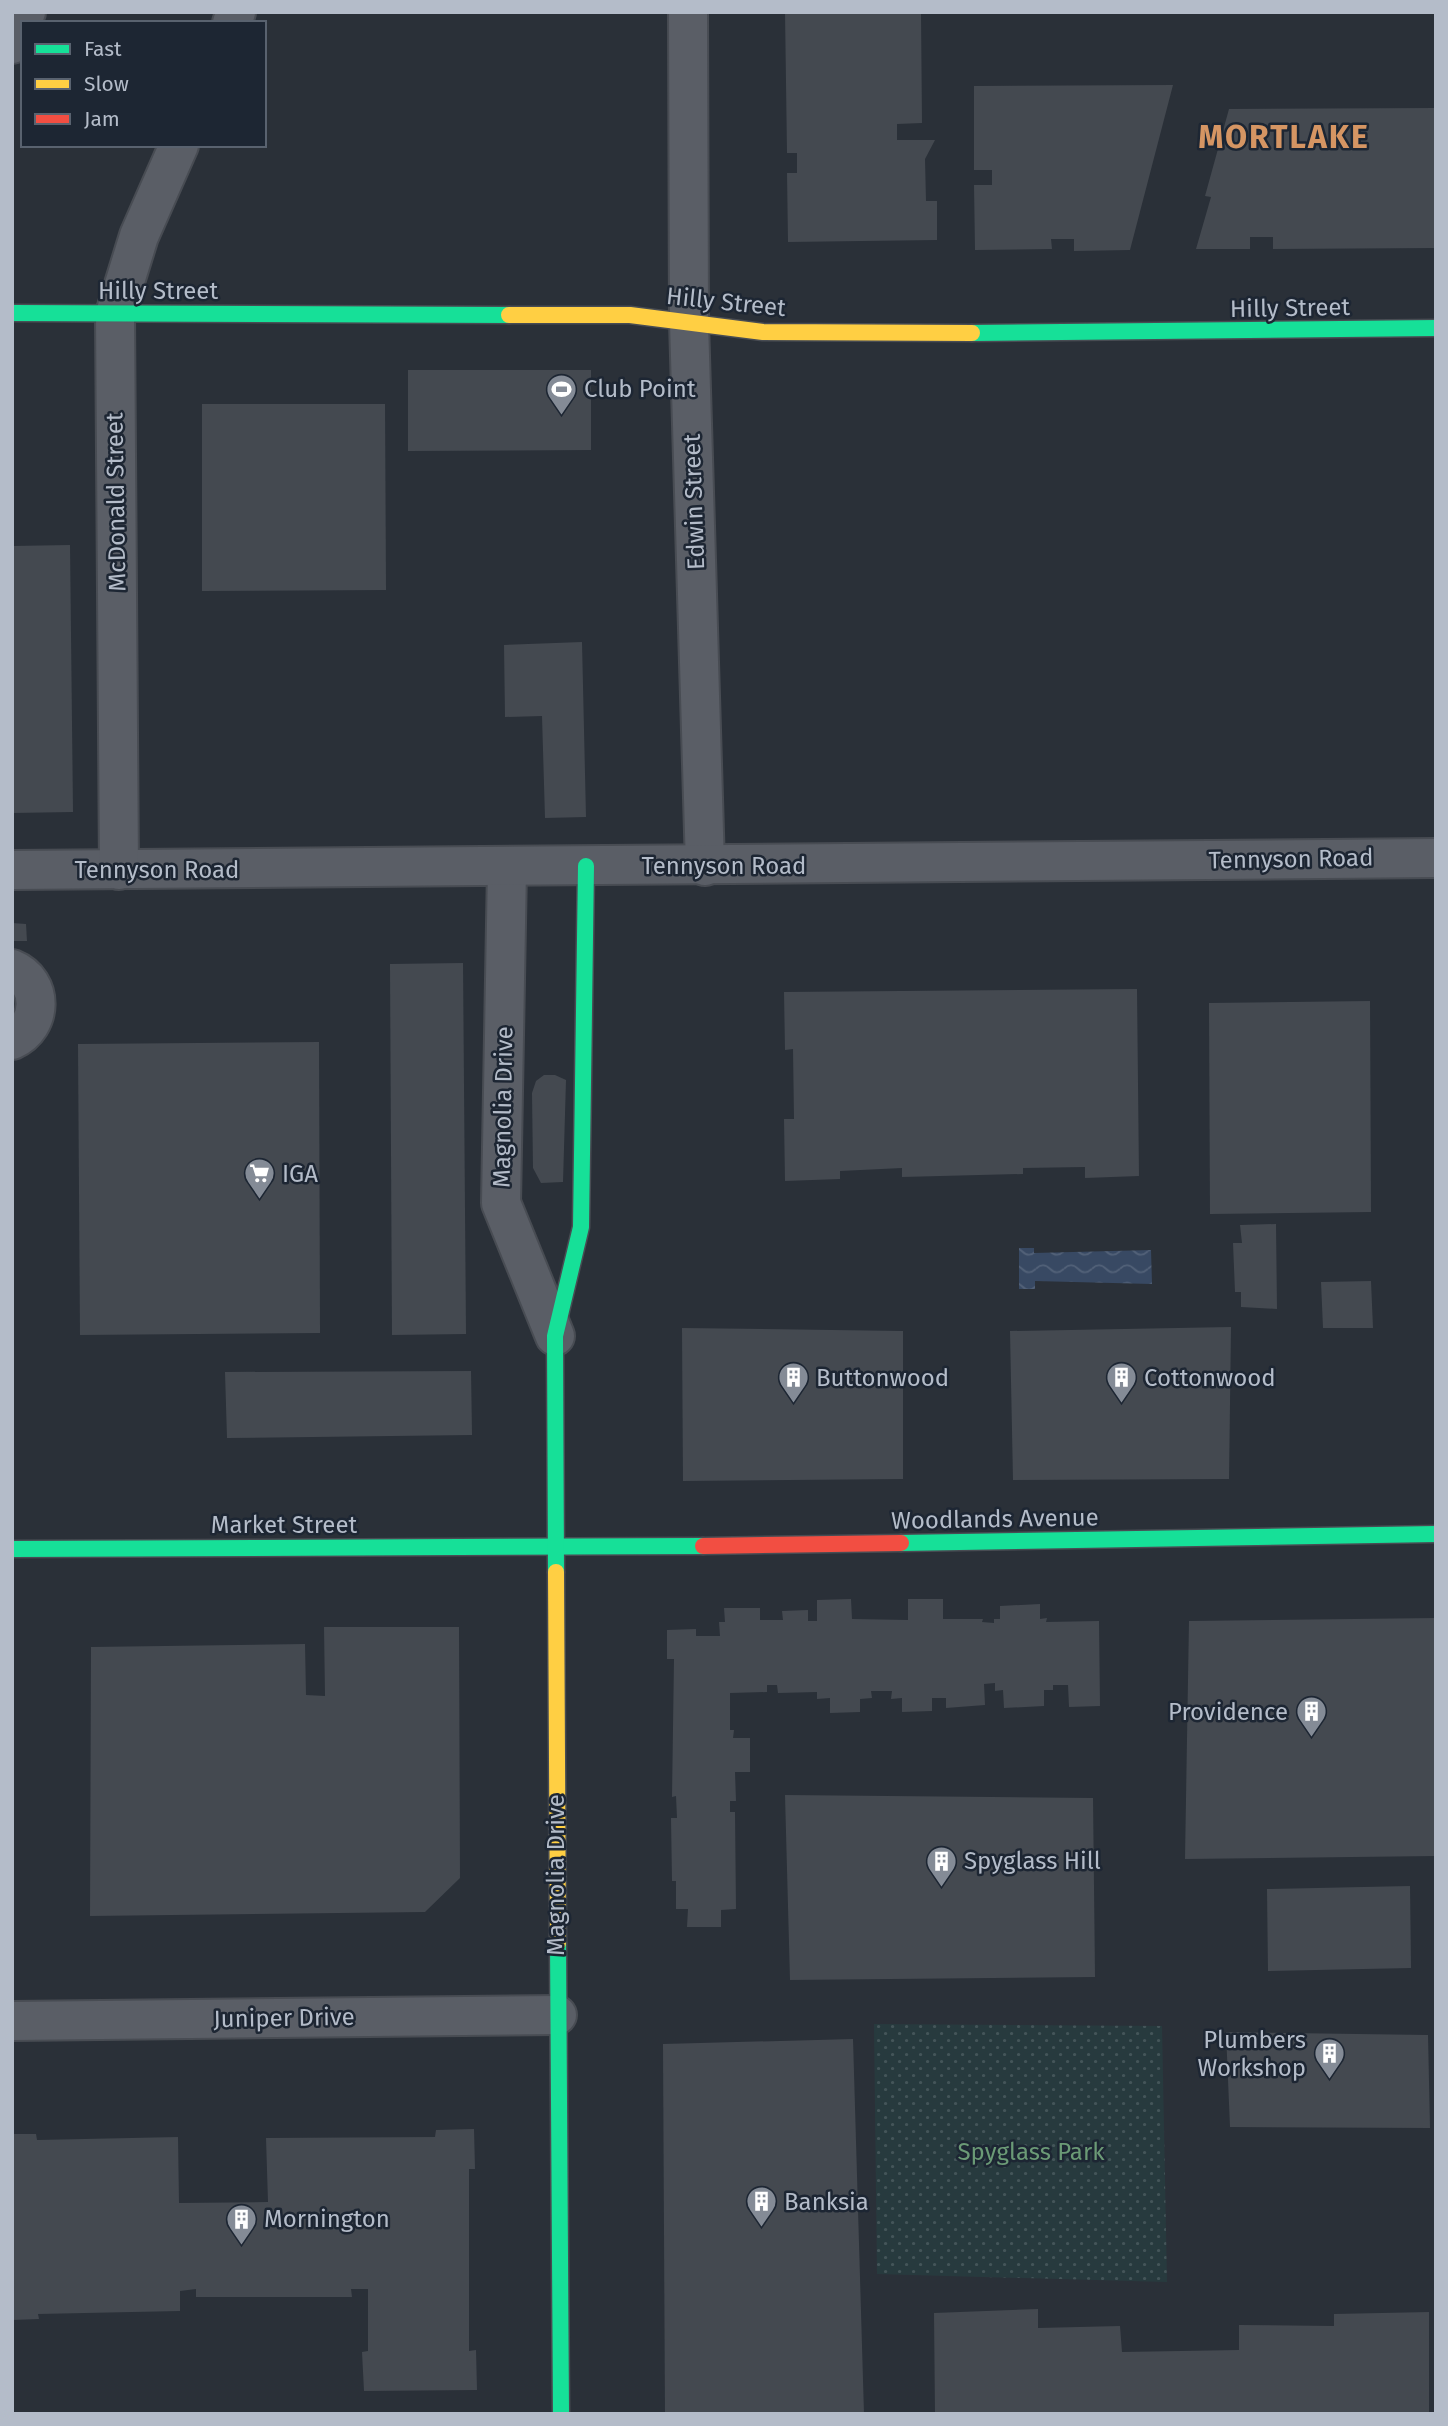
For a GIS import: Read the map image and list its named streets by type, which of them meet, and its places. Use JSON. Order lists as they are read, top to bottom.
{
  "streets": {
    "street": [
      "Hilly Street",
      "McDonald Street",
      "Edwin Street",
      "Tennyson Road",
      "Magnolia Drive",
      "Woodlands Avenue",
      "Market Street",
      "Juniper Drive"
    ]
  },
  "crossings": [
    ["Hilly Street", "McDonald Street"],
    ["Hilly Street", "Edwin Street"],
    ["McDonald Street", "Tennyson Road"],
    ["Edwin Street", "Tennyson Road"],
    ["Tennyson Road", "Magnolia Drive"],
    ["Magnolia Drive", "Woodlands Avenue"],
    ["Magnolia Drive", "Market Street"],
    ["Magnolia Drive", "Juniper Drive"],
    ["Woodlands Avenue", "Market Street"]
  ],
  "districts": ["MORTLAKE"],
  "parks": ["Spyglass Park"],
  "places": {
    "sports": ["Club Point"],
    "supermarket": ["IGA"],
    "building": [
      "Buttonwood",
      "Cottonwood",
      "Providence",
      "Spyglass Hill",
      "Plumbers Workshop",
      "Banksia",
      "Mornington"
    ]
  },
  "legend": ["Fast", "Slow", "Jam"]
}
